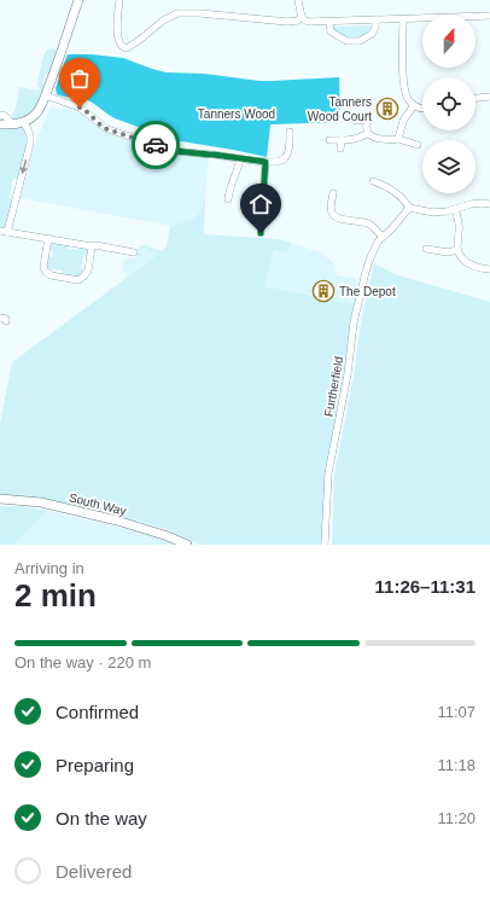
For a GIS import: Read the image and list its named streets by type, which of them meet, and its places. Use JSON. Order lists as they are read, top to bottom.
{
  "streets": {
    "street": ["Furtherfield", "South Way"]
  },
  "parks": ["Tanners Wood"],
  "places": {
    "building": ["Tanners Wood Court", "The Depot"]
  },
  "north": "top",
  "page": {
    "heading": ["2 min", "Arriving in", "11:26–11:31"],
    "bar": "On the way · 220 m",
    "list": [
      ["Confirmed", "11:07"],
      ["Preparing", "11:18"],
      ["On the way", "11:20"],
      "Delivered"
    ]
  }
}
